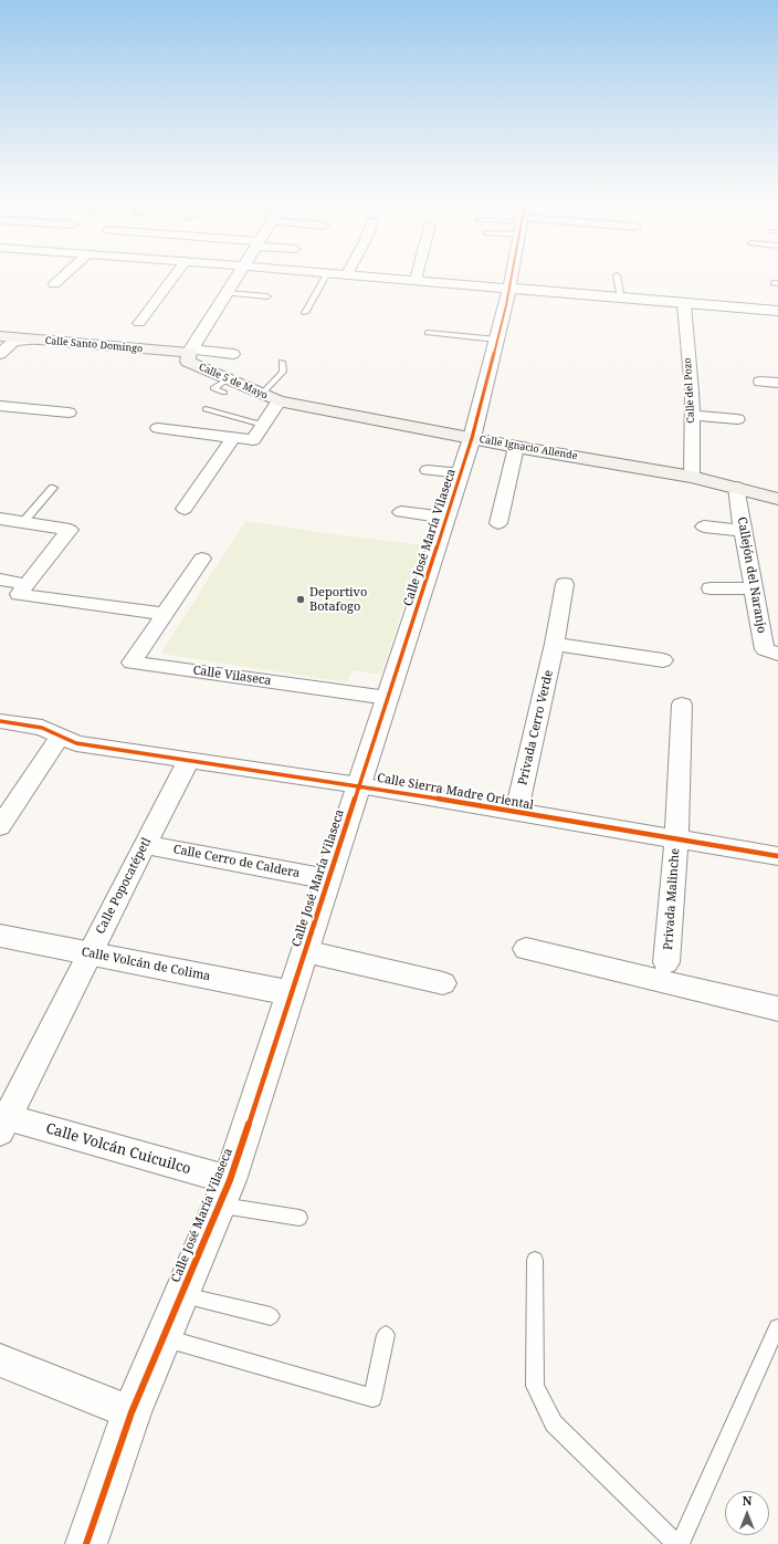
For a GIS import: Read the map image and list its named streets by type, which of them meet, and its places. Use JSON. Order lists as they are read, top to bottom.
{
  "streets": {
    "main road": ["Calle Santo Domingo", "Calle 5 de Mayo", "Calle Ignacio Allende"],
    "street": [
      "Calle del Pozo",
      "Calle José María Vilaseca",
      "Callejón del Naranjo",
      "Calle Vilaseca",
      "Privada Cerro Verde",
      "Calle Sierra Madre Oriental",
      "Calle Cerro de Caldera",
      "Calle Popocatépetl",
      "Privada Malinche",
      "Calle Volcán de Colima",
      "Calle Volcán Cuicuilco"
    ]
  },
  "crossings": [
    ["Calle Santo Domingo", "Calle 5 de Mayo"],
    ["Calle 5 de Mayo", "Calle Ignacio Allende"],
    ["Calle del Pozo", "Calle Ignacio Allende"],
    ["Calle Ignacio Allende", "Calle José María Vilaseca"],
    ["Calle Ignacio Allende", "Callejón del Naranjo"],
    ["Calle José María Vilaseca", "Calle Vilaseca"],
    ["Calle José María Vilaseca", "Calle Sierra Madre Oriental"],
    ["Calle José María Vilaseca", "Calle Cerro de Caldera"],
    ["Calle José María Vilaseca", "Calle Volcán de Colima"],
    ["Calle José María Vilaseca", "Calle Volcán Cuicuilco"],
    ["Privada Cerro Verde", "Calle Sierra Madre Oriental"],
    ["Calle Sierra Madre Oriental", "Calle Popocatépetl"],
    ["Calle Sierra Madre Oriental", "Privada Malinche"],
    ["Calle Cerro de Caldera", "Calle Popocatépetl"],
    ["Calle Popocatépetl", "Calle Volcán de Colima"],
    ["Calle Popocatépetl", "Calle Volcán Cuicuilco"]
  ],
  "places": ["Deportivo Botafogo"],
  "north": "top"
}
